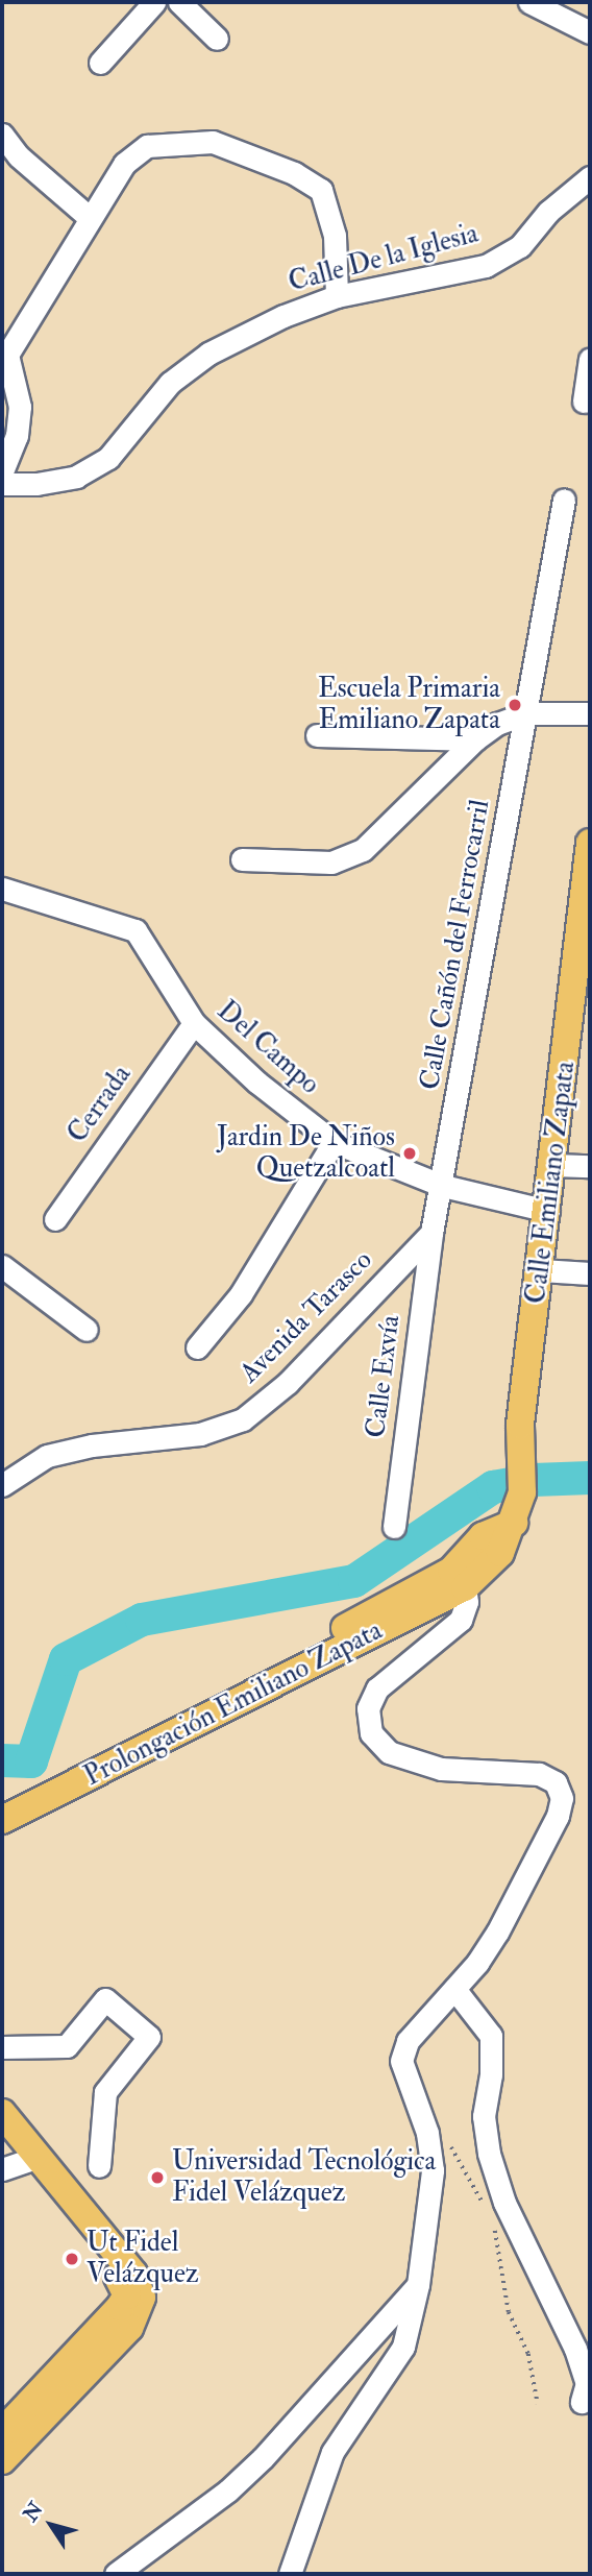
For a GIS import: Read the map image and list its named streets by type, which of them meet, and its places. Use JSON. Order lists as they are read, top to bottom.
{
  "streets": {
    "main road": ["Calle Emiliano Zapata", "Prolongación Emiliano Zapata"],
    "street": [
      "Calle De la Iglesia",
      "Calle Cañón del Ferrocarril",
      "Del Campo",
      "Cerrada",
      "Avenida Tarasco",
      "Calle Exvía"
    ]
  },
  "crossings": [
    ["Calle Cañón del Ferrocarril", "Del Campo"],
    ["Del Campo", "Cerrada"],
    ["Del Campo", "Calle Emiliano Zapata"],
    ["Calle Emiliano Zapata", "Prolongación Emiliano Zapata"],
    ["Avenida Tarasco", "Calle Exvía"]
  ],
  "places": [
    "Escuela Primaria Emiliano Zapata",
    "Jardin De Niños Quetzalcoatl",
    "Universidad Tecnológica Fidel Velázquez",
    "Ut Fidel Velázquez"
  ],
  "north": "top left"
}
